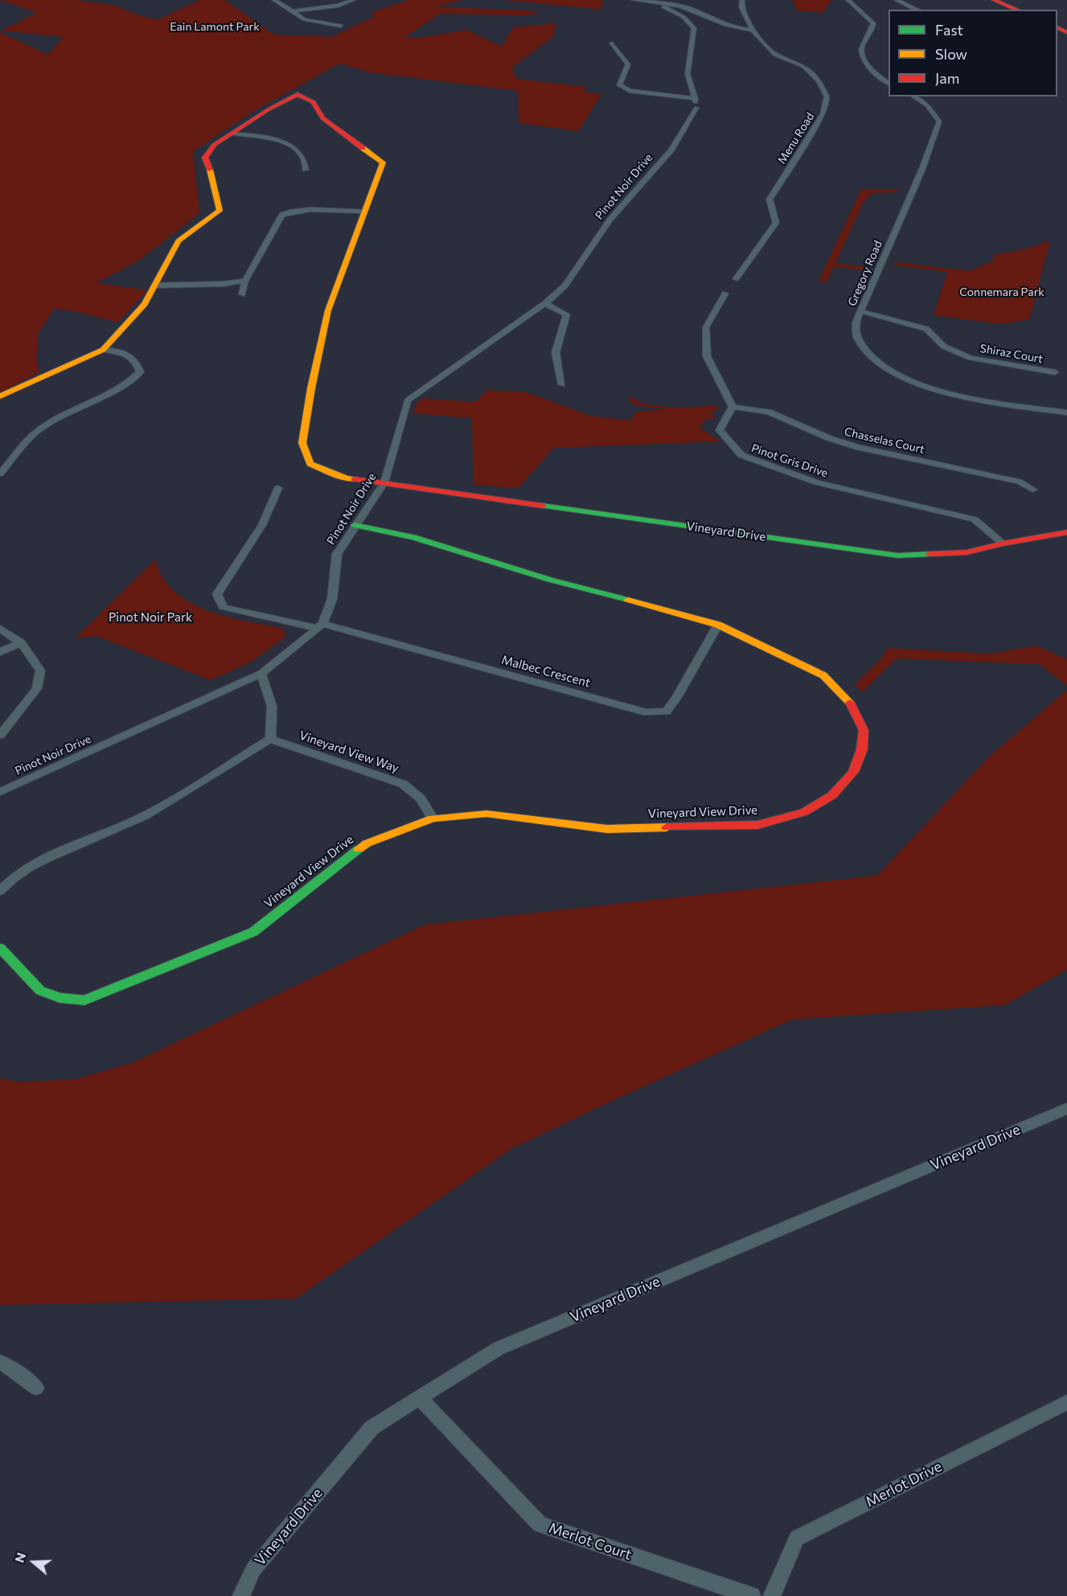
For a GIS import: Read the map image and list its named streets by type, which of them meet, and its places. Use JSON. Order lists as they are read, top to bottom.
{
  "streets": {
    "street": [
      "Menu Road",
      "Pinot Noir Drive",
      "Gregory Road",
      "Shiraz Court",
      "Chasselas Court",
      "Pinot Gris Drive",
      "Vineyard Drive",
      "Malbec Crescent",
      "Vineyard View Way",
      "Vineyard View Drive",
      "Merlot Drive",
      "Merlot Court"
    ]
  },
  "crossings": [
    ["Pinot Noir Drive", "Vineyard Drive"],
    ["Pinot Noir Drive", "Malbec Crescent"],
    ["Pinot Noir Drive", "Vineyard View Drive"],
    ["Gregory Road", "Shiraz Court"],
    ["Chasselas Court", "Pinot Gris Drive"],
    ["Pinot Gris Drive", "Vineyard Drive"],
    ["Vineyard Drive", "Merlot Court"],
    ["Malbec Crescent", "Vineyard View Drive"],
    ["Vineyard View Way", "Vineyard View Drive"]
  ],
  "parks": ["Eain Lamont Park", "Connemara Park", "Pinot Noir Park"],
  "legend": ["Fast", "Slow", "Jam"],
  "north": "left"
}
